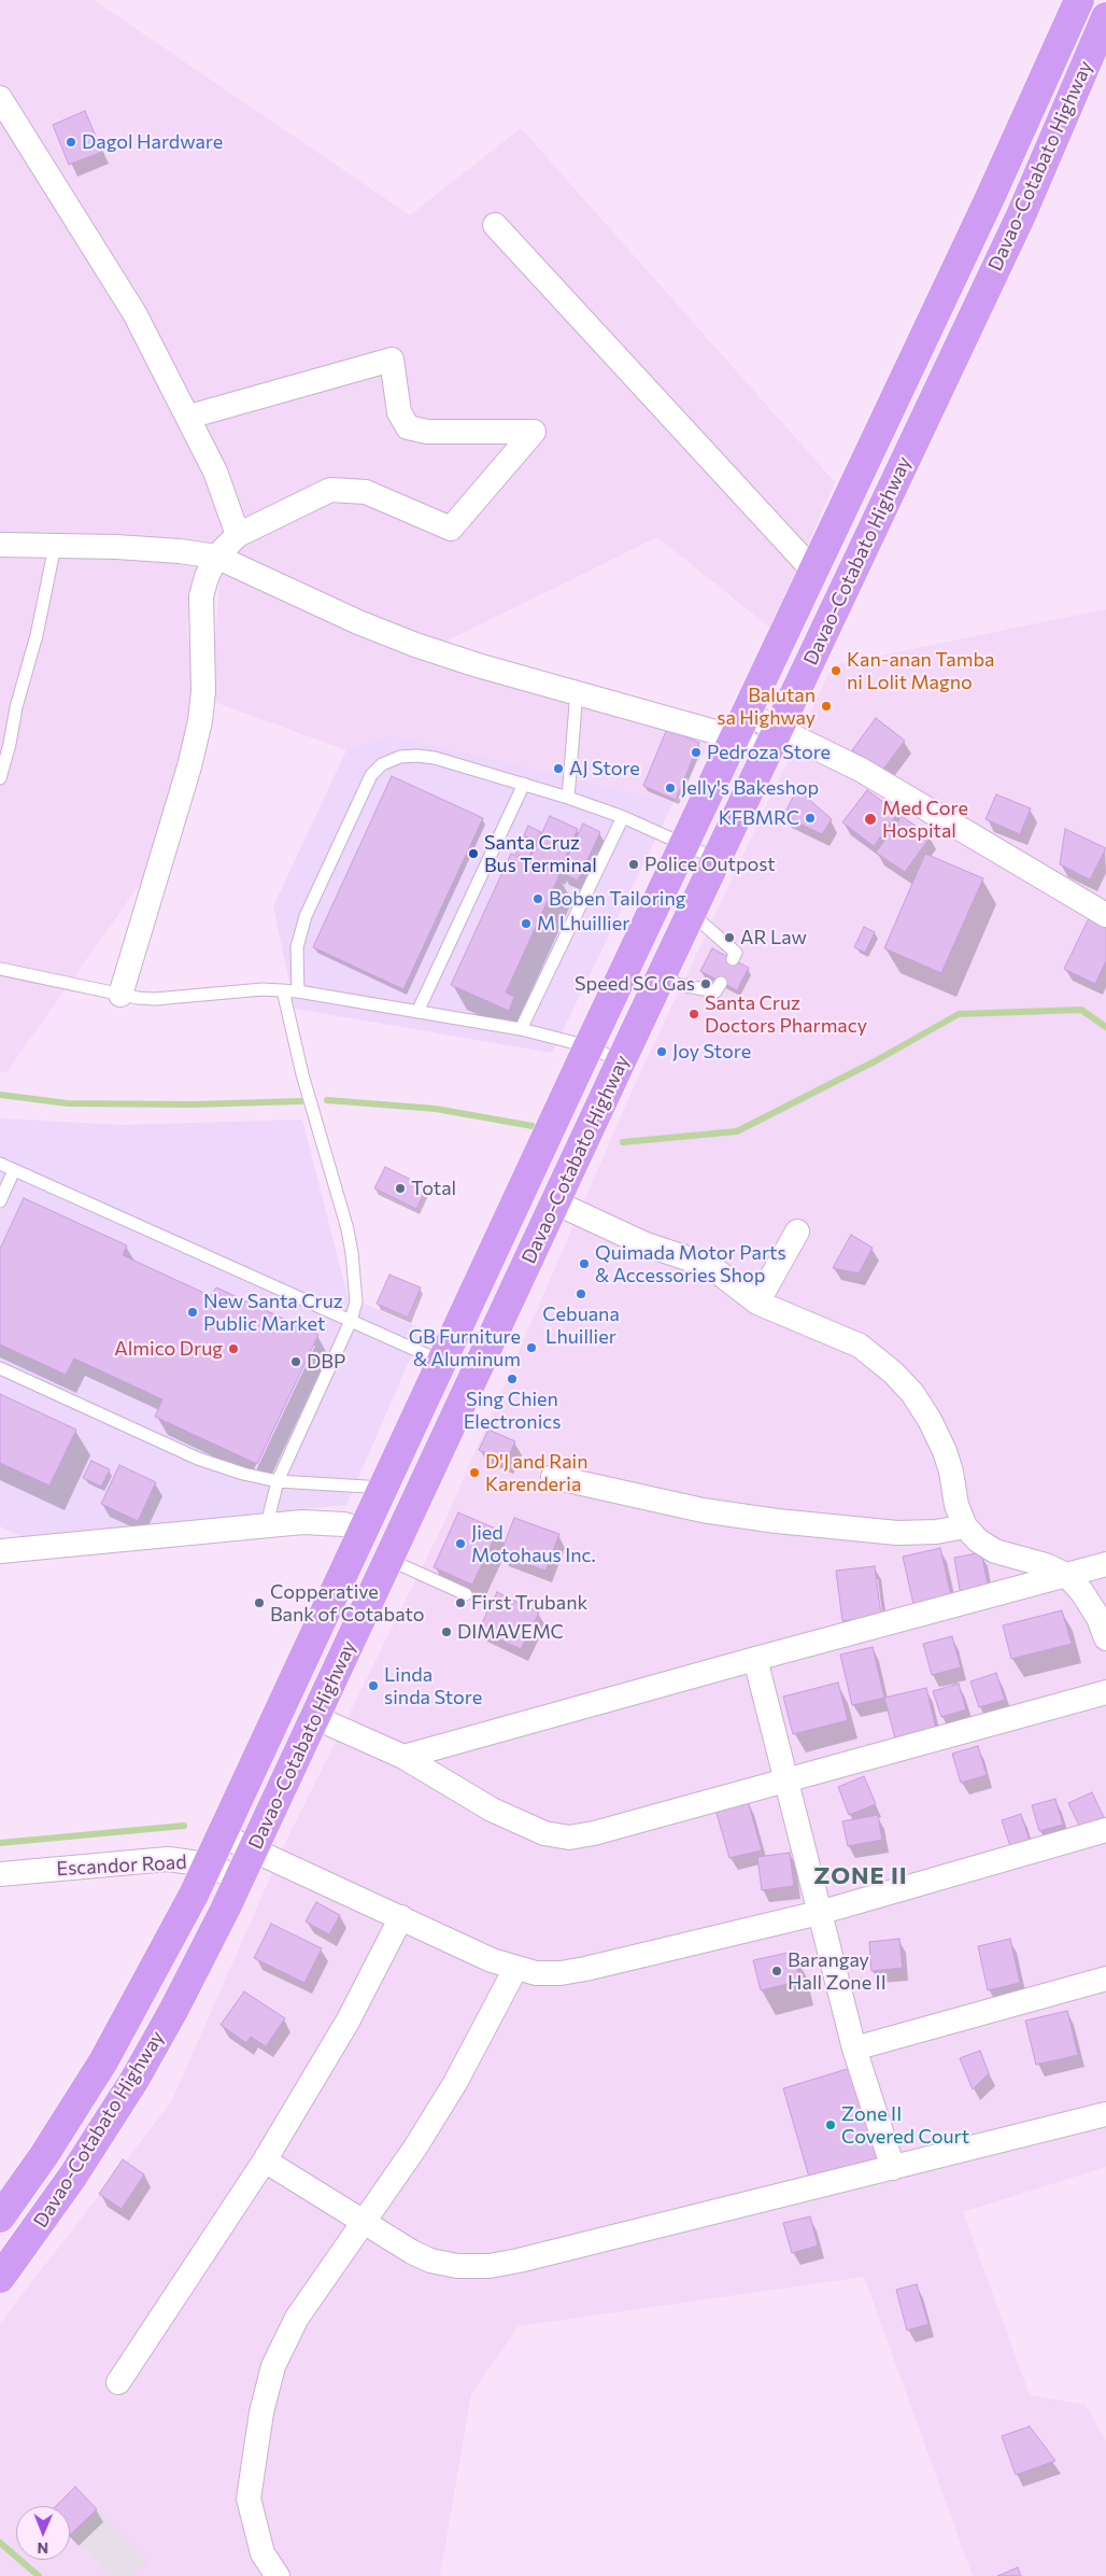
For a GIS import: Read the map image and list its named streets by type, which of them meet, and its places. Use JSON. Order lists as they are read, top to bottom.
{
  "streets": {
    "highway": ["Davao-Cotabato Highway"],
    "street": ["Escandor Road"]
  },
  "crossings": [
    ["Davao-Cotabato Highway", "Escandor Road"]
  ],
  "districts": ["ZONE II"],
  "places": [
    "Dagol Hardware",
    "Kan-anan Tamba ni Lolit Magno",
    "Balutan sa Highway",
    "Pedroza Store",
    "AJ Store",
    "Jelly's Bakeshop",
    "KFBMRC",
    "Med Core Hospital",
    "Santa Cruz Bus Terminal",
    "Police Outpost",
    "Boben Tailoring",
    "M Lhuillier",
    "AR Law",
    "Speed SG Gas",
    "Santa Cruz Doctors Pharmacy",
    "Joy Store",
    "Total",
    "Quimada Motor Parts & Accessories Shop",
    "Cebuana Lhuillier",
    "New Santa Cruz Public Market",
    "GB Furniture & Aluminum",
    "Almico Drug",
    "DBP",
    "Sing Chien Electronics",
    "D'J and Rain Karenderia",
    "Jied Motohaus Inc.",
    "Copperative Bank of Cotabato",
    "First Trubank",
    "DIMAVEMC",
    "Linda sinda Store",
    "Barangay Hall Zone II",
    "Zone II Covered Court"
  ],
  "north": "bottom"
}
